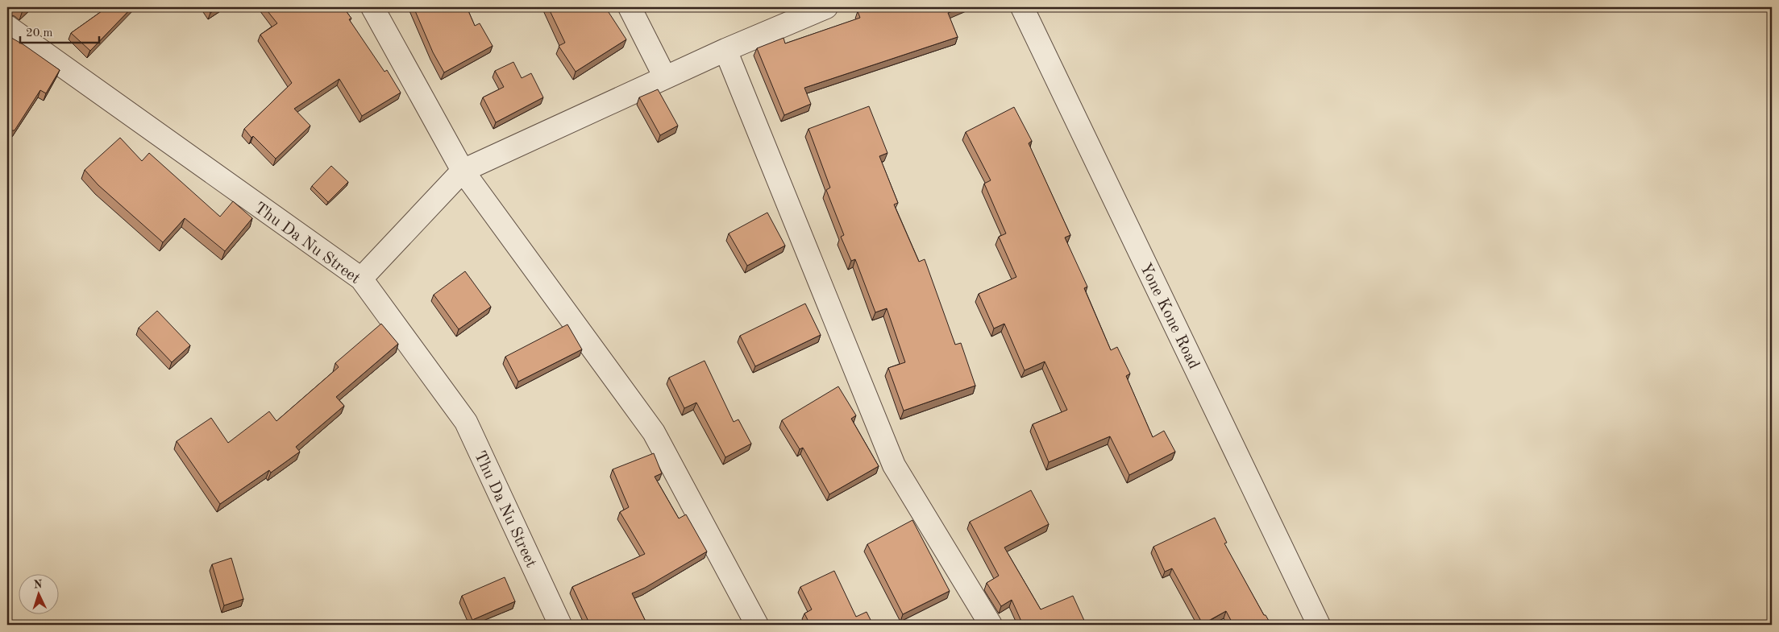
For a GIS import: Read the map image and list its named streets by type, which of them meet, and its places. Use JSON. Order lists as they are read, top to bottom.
{
  "streets": {
    "street": ["Thu Da Nu Street", "Yone Kone Road"]
  },
  "scale_bar": "20 m",
  "north": "top"
}
